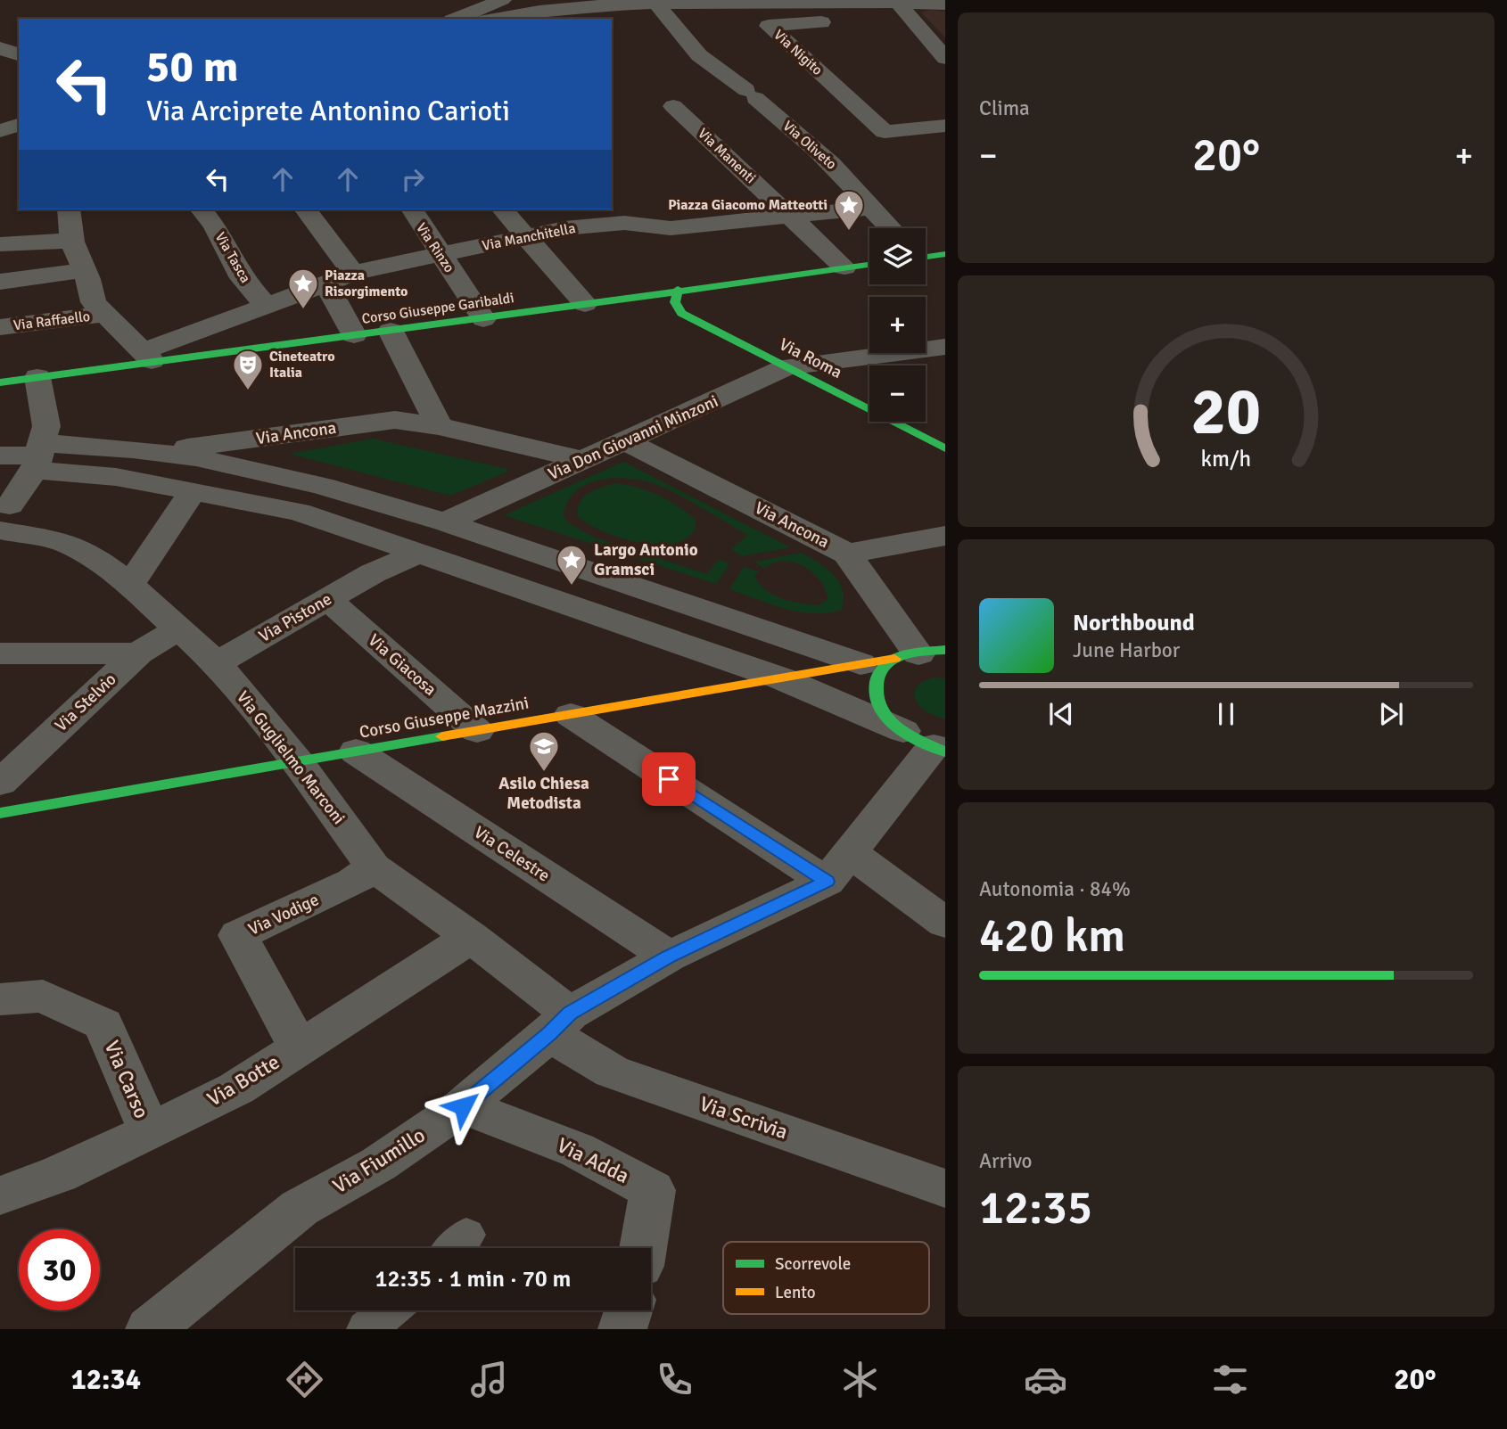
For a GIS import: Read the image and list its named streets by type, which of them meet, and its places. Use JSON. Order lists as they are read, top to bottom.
{
  "streets": {
    "street": [
      "Via Nigito",
      "Via Oliveto",
      "Via Manenti",
      "Via Manchitella",
      "Via Rinzo",
      "Via Tasca",
      "Corso Giuseppe Garibaldi",
      "Via Raffaello",
      "Via Roma",
      "Via Ancona",
      "Via Don Giovanni Minzoni",
      "Via Pistone",
      "Via Giacosa",
      "Via Stelvio",
      "Corso Giuseppe Mazzini",
      "Via Guglielmo Marconi",
      "Via Celestre",
      "Via Vodige",
      "Via Carso",
      "Via Botte",
      "Via Scrivia",
      "Via Fiumillo",
      "Via Adda"
    ]
  },
  "crossings": [
    ["Via Oliveto", "Via Manchitella"],
    ["Via Manenti", "Via Manchitella"],
    ["Via Manenti", "Corso Giuseppe Garibaldi"],
    ["Via Manchitella", "Via Rinzo"],
    ["Via Manchitella", "Via Tasca"],
    ["Via Manchitella", "Corso Giuseppe Garibaldi"],
    ["Via Rinzo", "Corso Giuseppe Garibaldi"],
    ["Corso Giuseppe Garibaldi", "Via Roma"],
    ["Via Roma", "Via Don Giovanni Minzoni"],
    ["Via Ancona", "Via Don Giovanni Minzoni"],
    ["Via Ancona", "Corso Giuseppe Mazzini"],
    ["Via Pistone", "Via Giacosa"],
    ["Via Pistone", "Via Guglielmo Marconi"],
    ["Via Giacosa", "Corso Giuseppe Mazzini"],
    ["Via Stelvio", "Via Guglielmo Marconi"],
    ["Corso Giuseppe Mazzini", "Via Guglielmo Marconi"],
    ["Corso Giuseppe Mazzini", "Via Celestre"],
    ["Via Guglielmo Marconi", "Via Vodige"],
    ["Via Guglielmo Marconi", "Via Botte"],
    ["Via Guglielmo Marconi", "Via Scrivia"],
    ["Via Guglielmo Marconi", "Via Fiumillo"],
    ["Via Celestre", "Via Fiumillo"],
    ["Via Vodige", "Via Botte"],
    ["Via Carso", "Via Botte"],
    ["Via Scrivia", "Via Fiumillo"],
    ["Via Fiumillo", "Via Adda"]
  ],
  "places": {
    "place": ["Piazza Giacomo Matteotti", "Piazza Risorgimento", "Largo Antonio Gramsci"],
    "theatre": ["Cineteatro Italia"],
    "school or university": ["Asilo Chiesa Metodista"]
  },
  "legend": ["Scorrevole", "Lento"],
  "page": {
    "tile": [
      "Clima",
      ["Autonomia · 84%", "420 km"],
      ["Arrivo", "12:35"]
    ],
    "turn": ["50 m", "Via Arciprete Antonino Carioti"],
    "heat": ["−", "20°", "+"],
    "map_buttons": ["+", "−"],
    "song": ["Northbound", "June Harbor"],
    "limit": "30",
    "trip": "12:35 · 1 min · 70 m",
    "tabs": ["12:34", "20°"],
    "gauge": ["20", "km/h"]
  }
}
